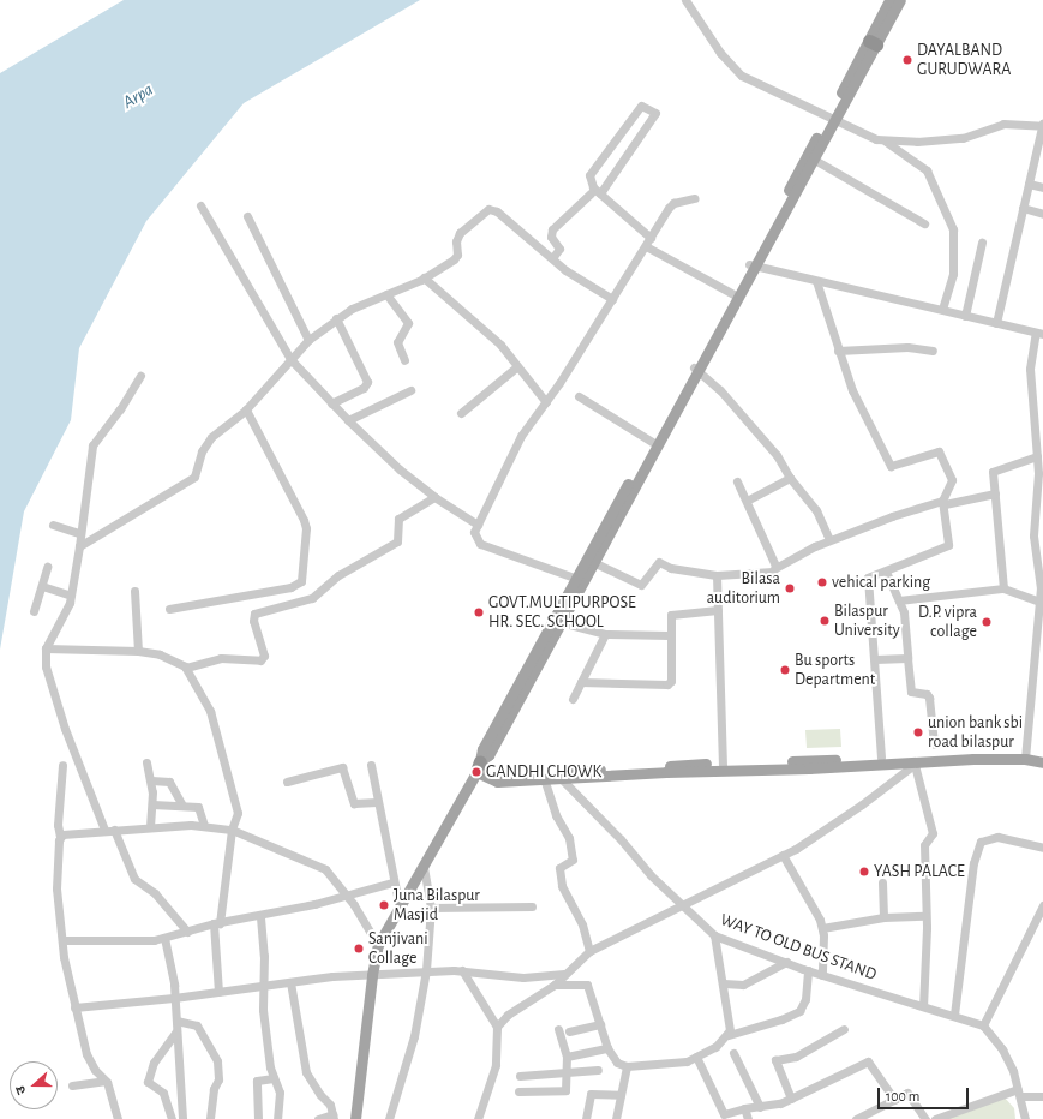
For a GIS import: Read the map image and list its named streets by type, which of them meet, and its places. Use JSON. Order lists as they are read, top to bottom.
{
  "streets": {
    "street": ["WAY TO OLD BUS STAND"]
  },
  "water": ["Arpa"],
  "places": [
    "DAYALBAND GURUDWARA",
    "vehical parking",
    "Bilasa auditorium",
    "GOVT.MULTIPURPOSE HR. SEC. SCHOOL",
    "Bilaspur University",
    "D.P. vipra collage",
    "Bu sports Department",
    "union bank sbi road bilaspur",
    "GANDHI CHOWK",
    "YASH PALACE",
    "Juna Bilaspur Masjid",
    "Sanjivani Collage"
  ],
  "scale_bar": "100 m",
  "north": "left"
}
